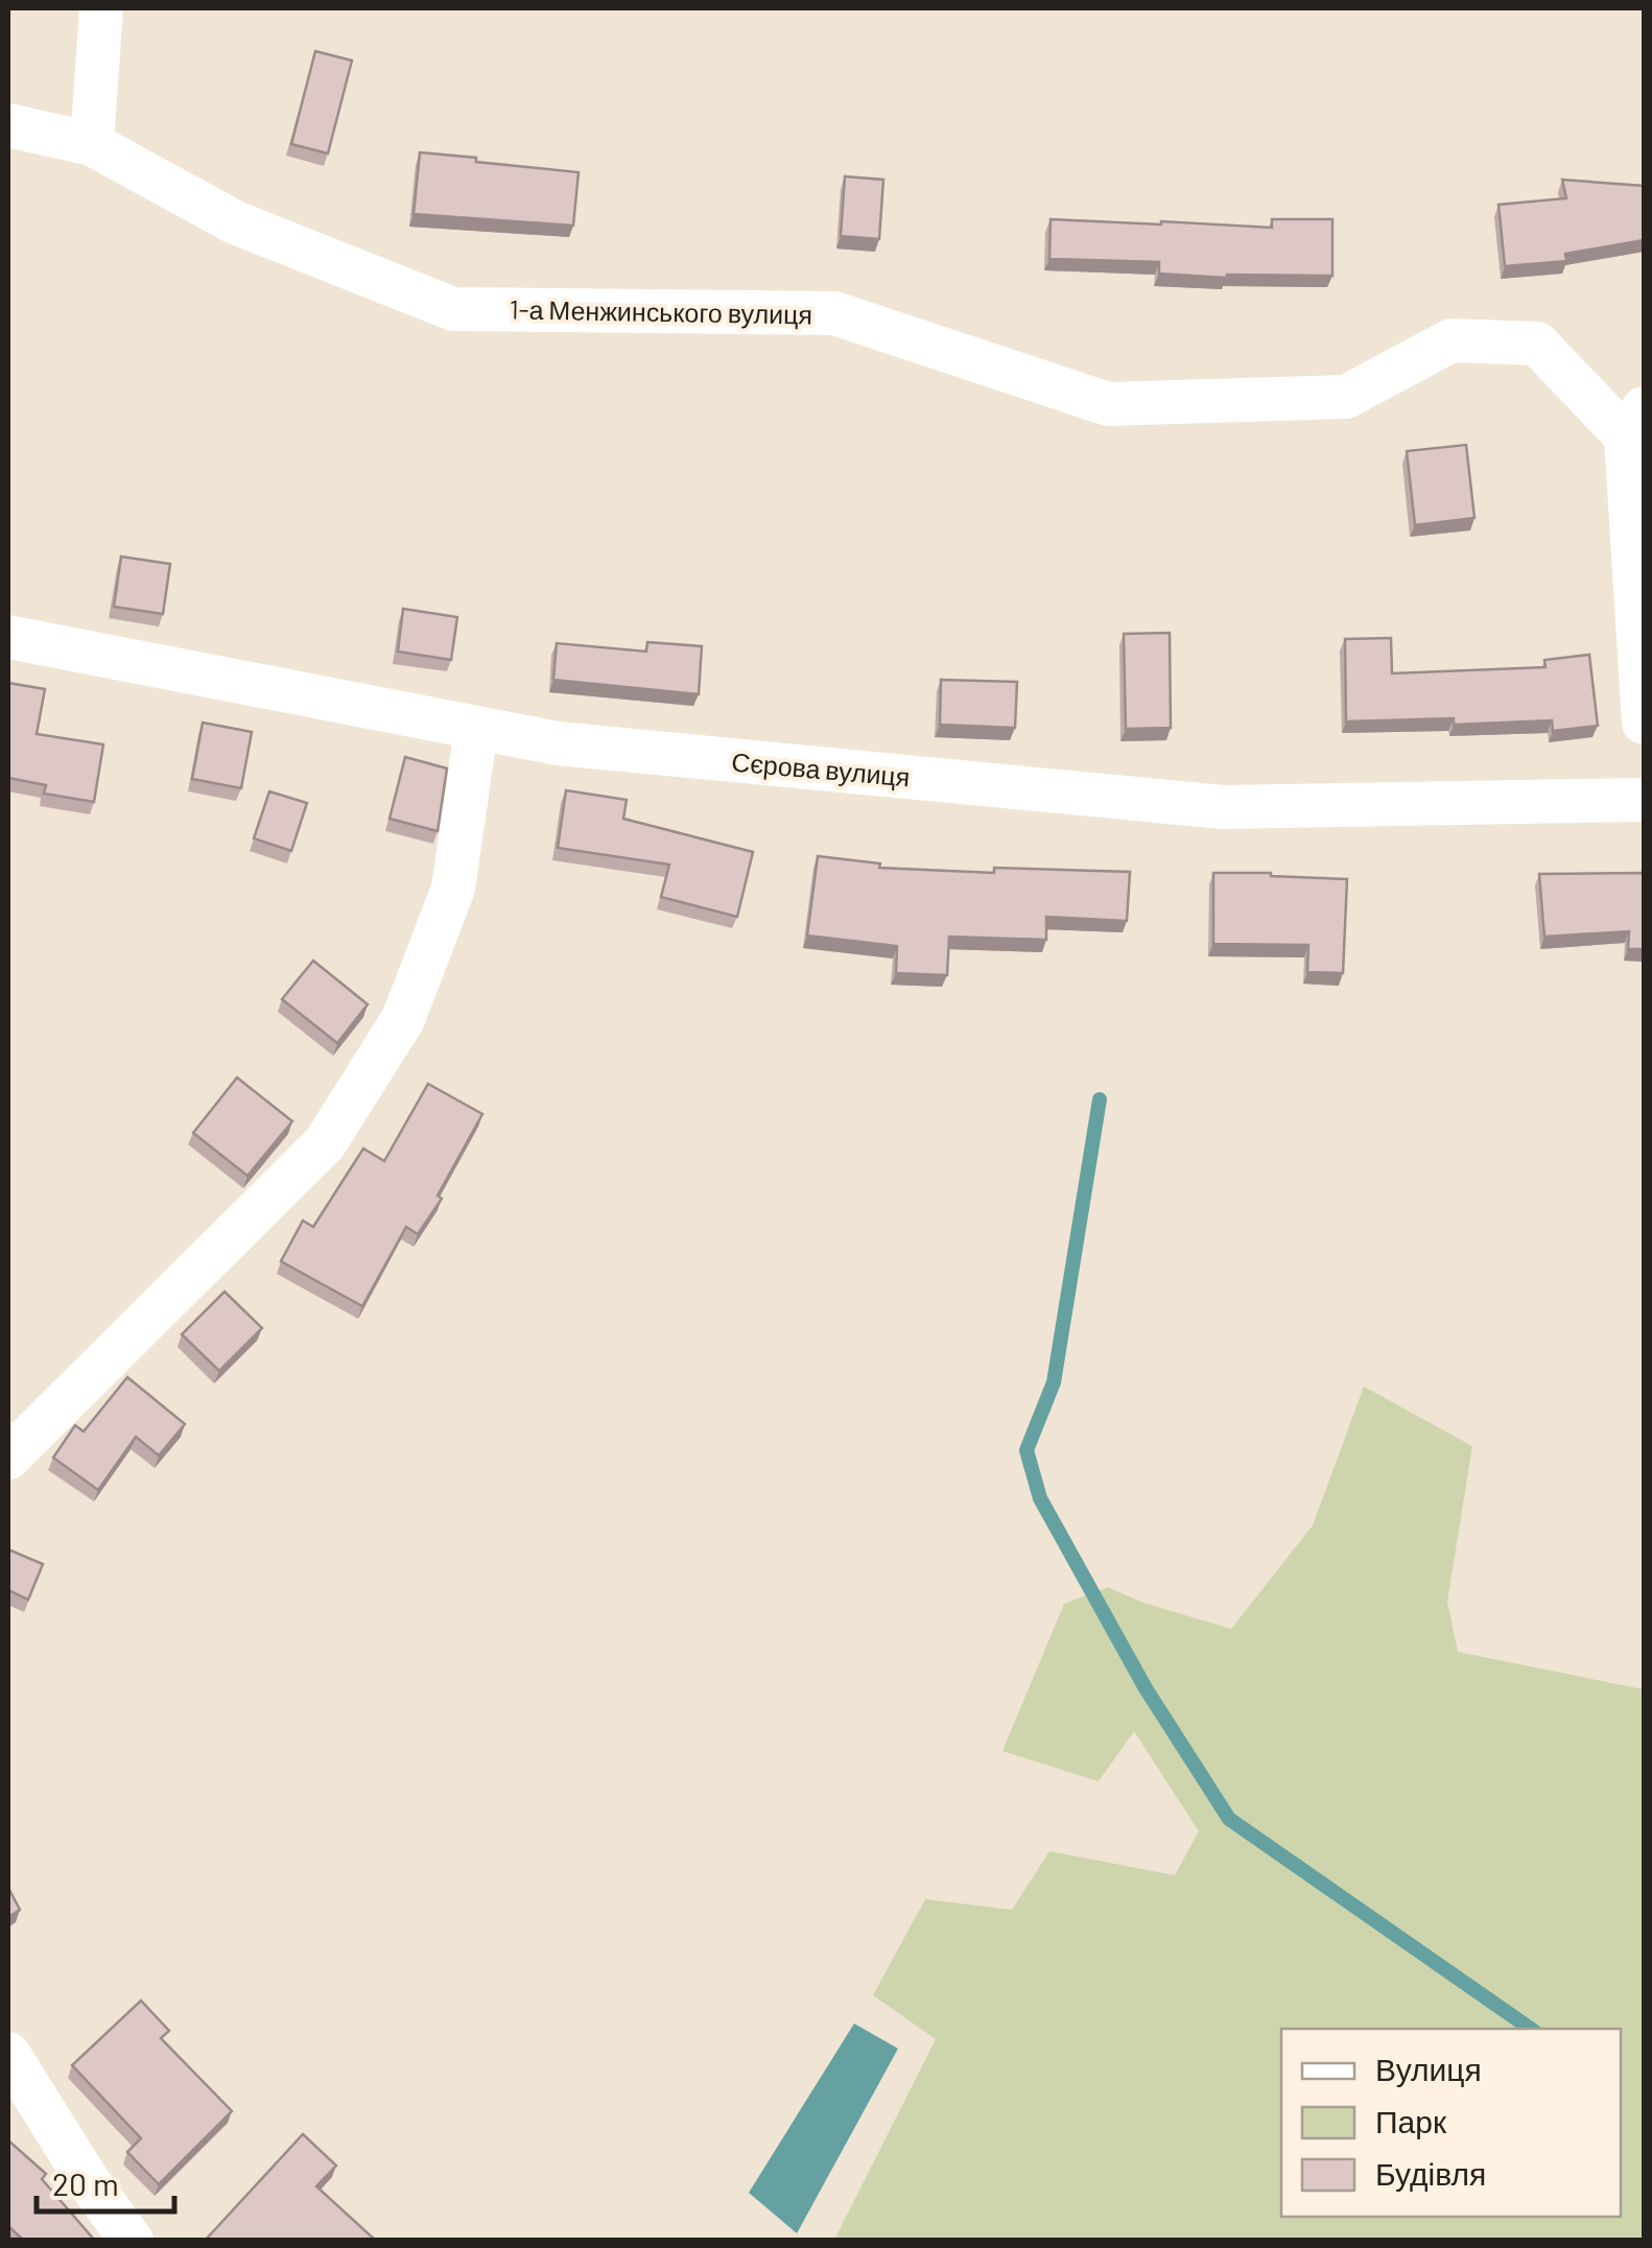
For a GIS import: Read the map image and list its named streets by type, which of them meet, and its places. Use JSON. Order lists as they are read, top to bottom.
{
  "streets": {
    "street": ["1-а Менжинського вулиця", "Сєрова вулиця"]
  },
  "legend": ["Вулиця", "Парк", "Будівля"],
  "scale_bar": "20 m"
}
